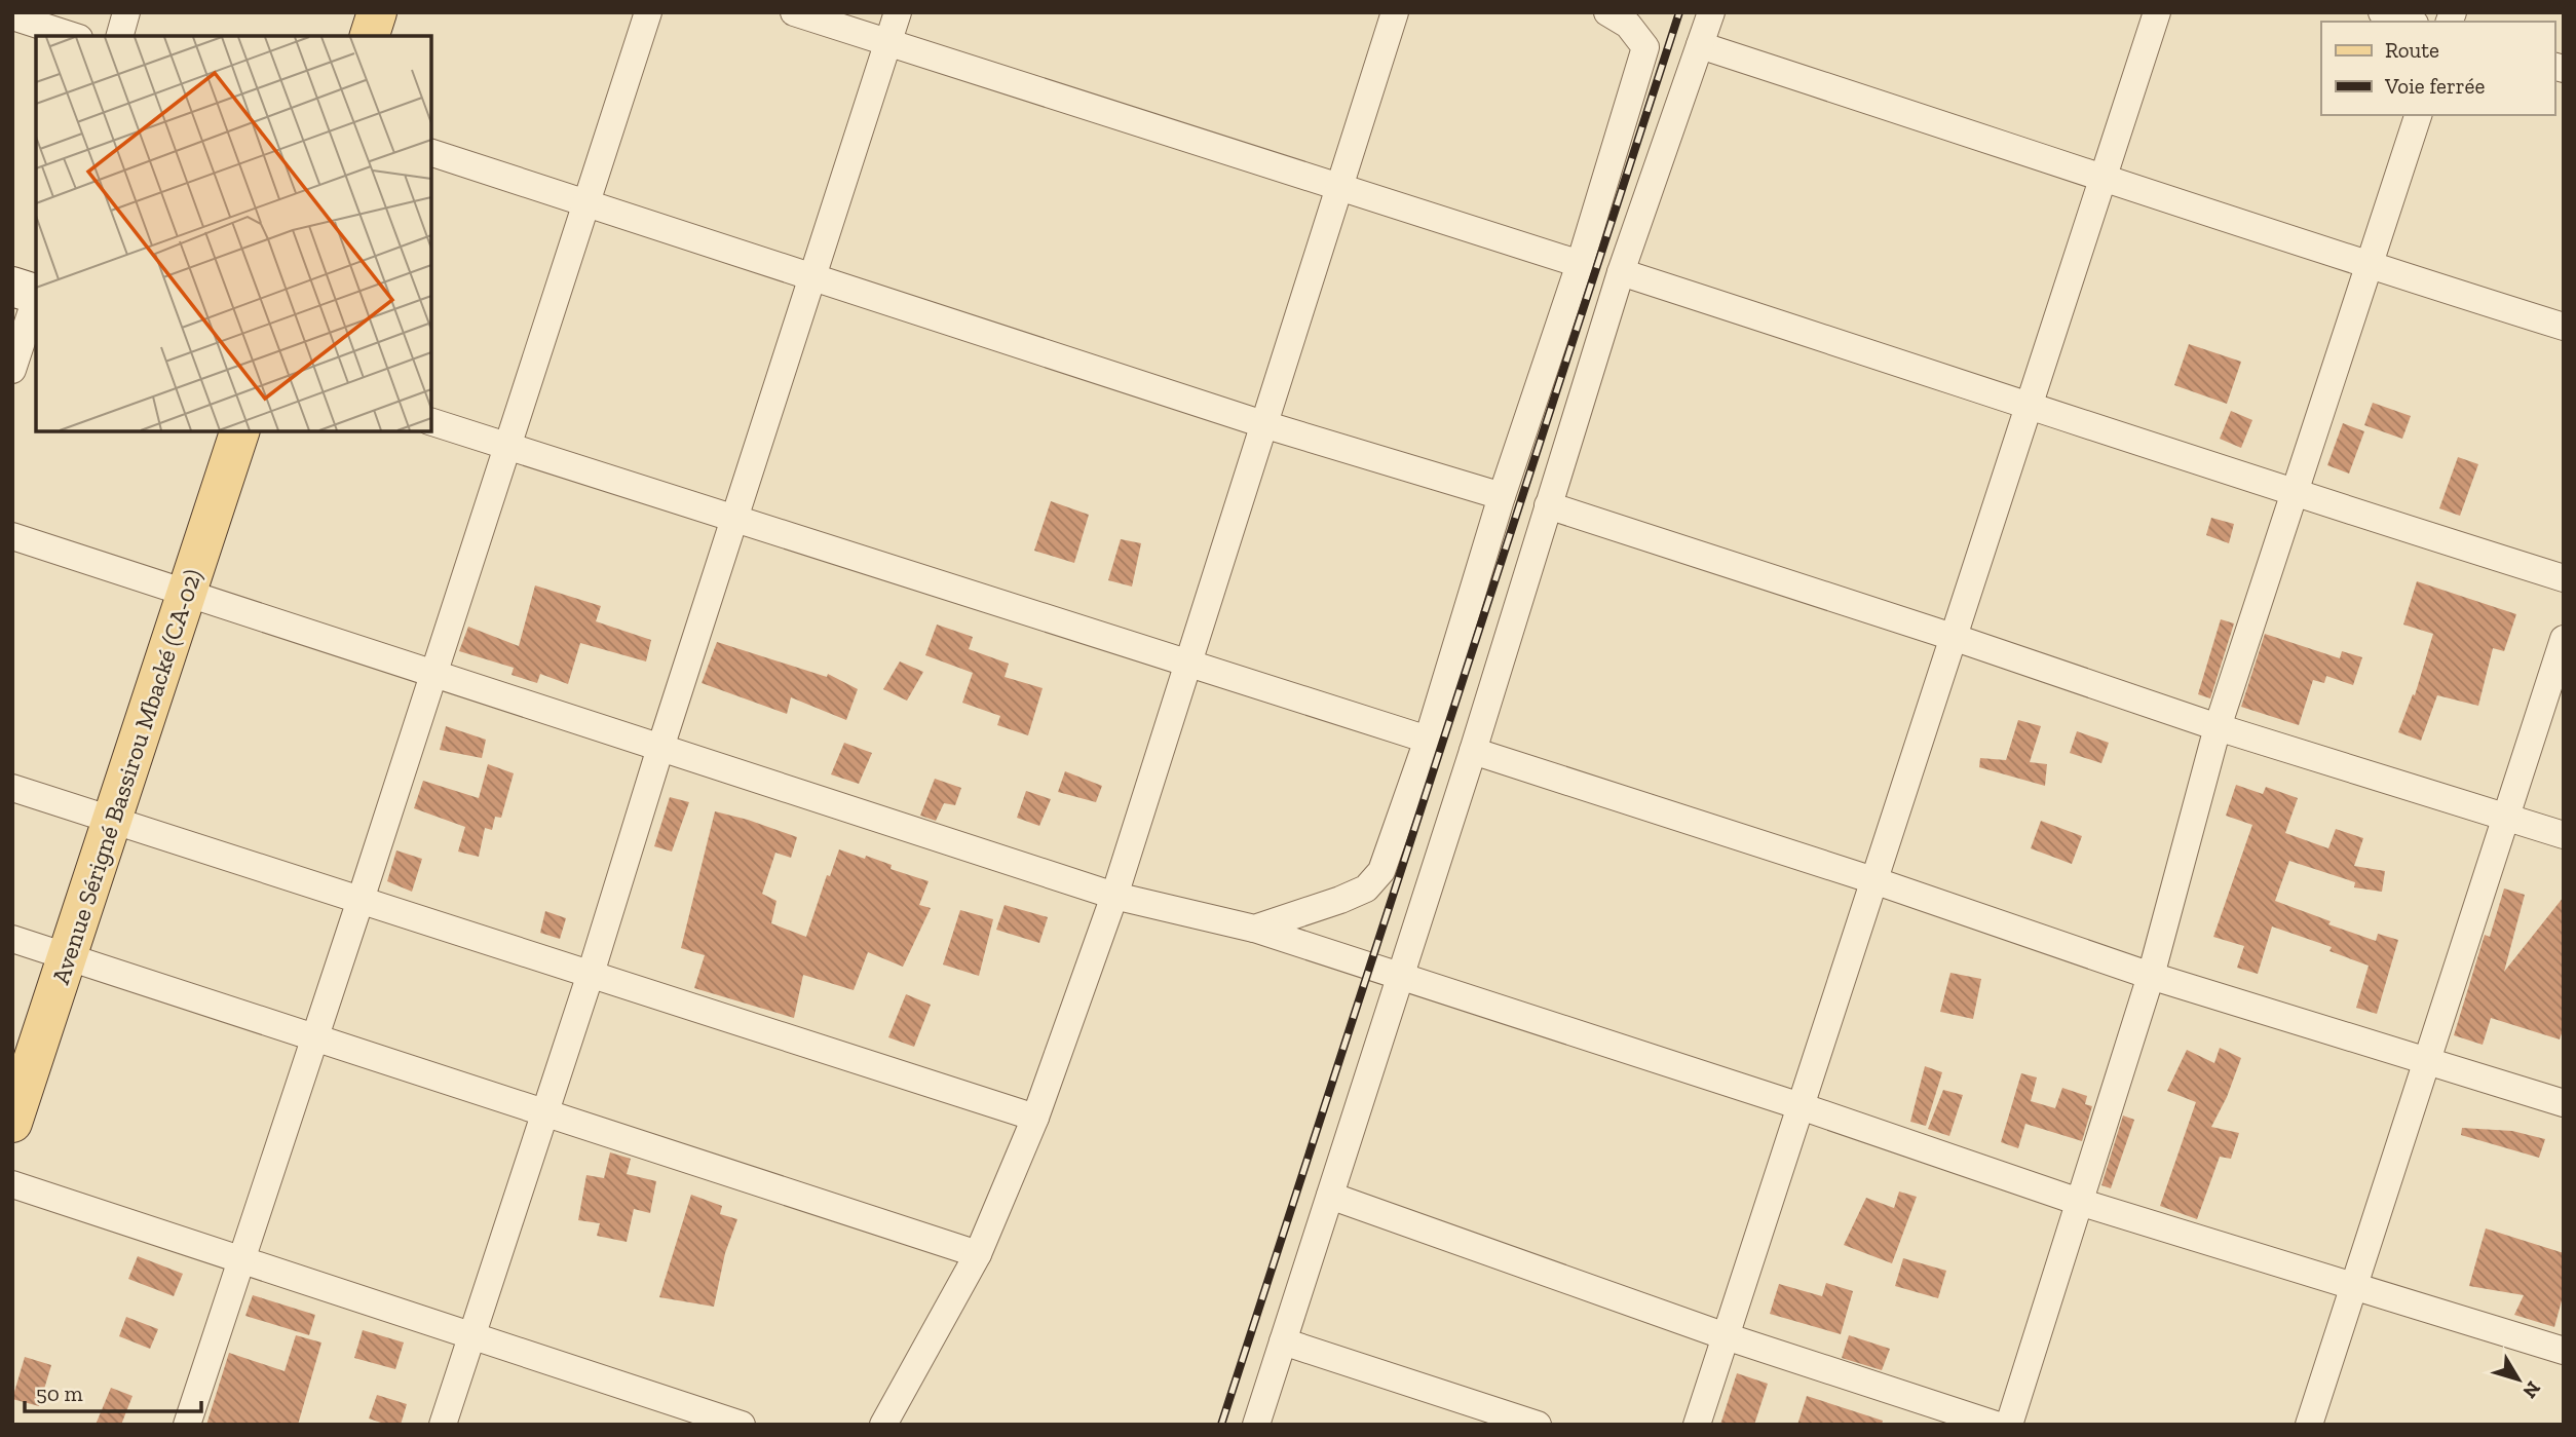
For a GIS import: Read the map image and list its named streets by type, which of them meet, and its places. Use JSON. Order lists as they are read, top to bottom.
{
  "streets": {
    "main road": ["Avenue Sérigné Bassirou Mbacké (CA-02)"]
  },
  "legend": ["Route", "Voie ferrée"],
  "scale_bar": "50 m",
  "north": "bottom right"
}
